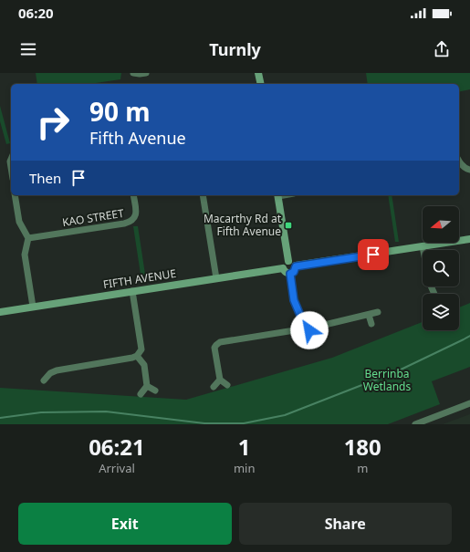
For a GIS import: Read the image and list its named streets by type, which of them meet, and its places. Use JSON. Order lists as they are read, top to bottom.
{
  "streets": {
    "street": ["KAO STREET", "FIFTH AVENUE"]
  },
  "parks": ["Berrinba Wetlands"],
  "places": {
    "transit": ["Macarthy Rd at Fifth Avenue"]
  },
  "north": "left",
  "page": {
    "status": "06:20",
    "header": "Turnly",
    "turn": ["90 m", "Fifth Avenue"],
    "then": "Then",
    "eta": [
      "06:21",
      "Arrival",
      "1",
      "min",
      "180",
      "m"
    ],
    "buttons": ["Exit", "Share"]
  }
}
